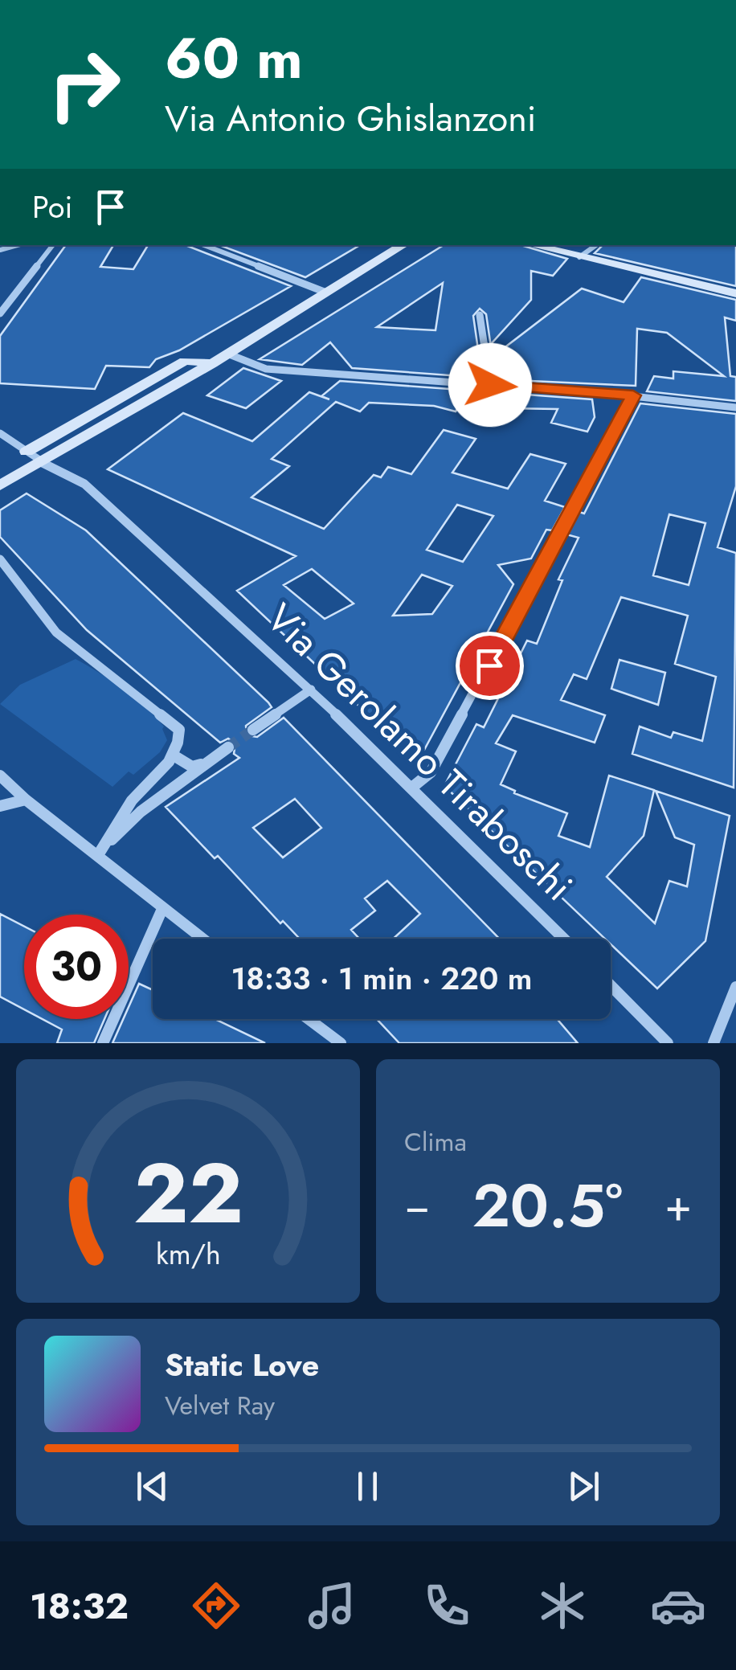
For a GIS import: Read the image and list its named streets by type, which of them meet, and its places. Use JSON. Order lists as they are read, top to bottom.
{
  "streets": {
    "street": ["Via Gerolamo Tiraboschi"]
  },
  "page": {
    "turn": ["60 m", "Via Antonio Ghislanzoni"],
    "then": "Poi",
    "limit": "30",
    "trip": "18:33 · 1 min · 220 m",
    "tile": "Clima",
    "heat": ["−", "20.5°", "+"],
    "song": ["Static Love", "Velvet Ray"],
    "tabs": "18:32",
    "gauge": ["22", "km/h"]
  }
}
